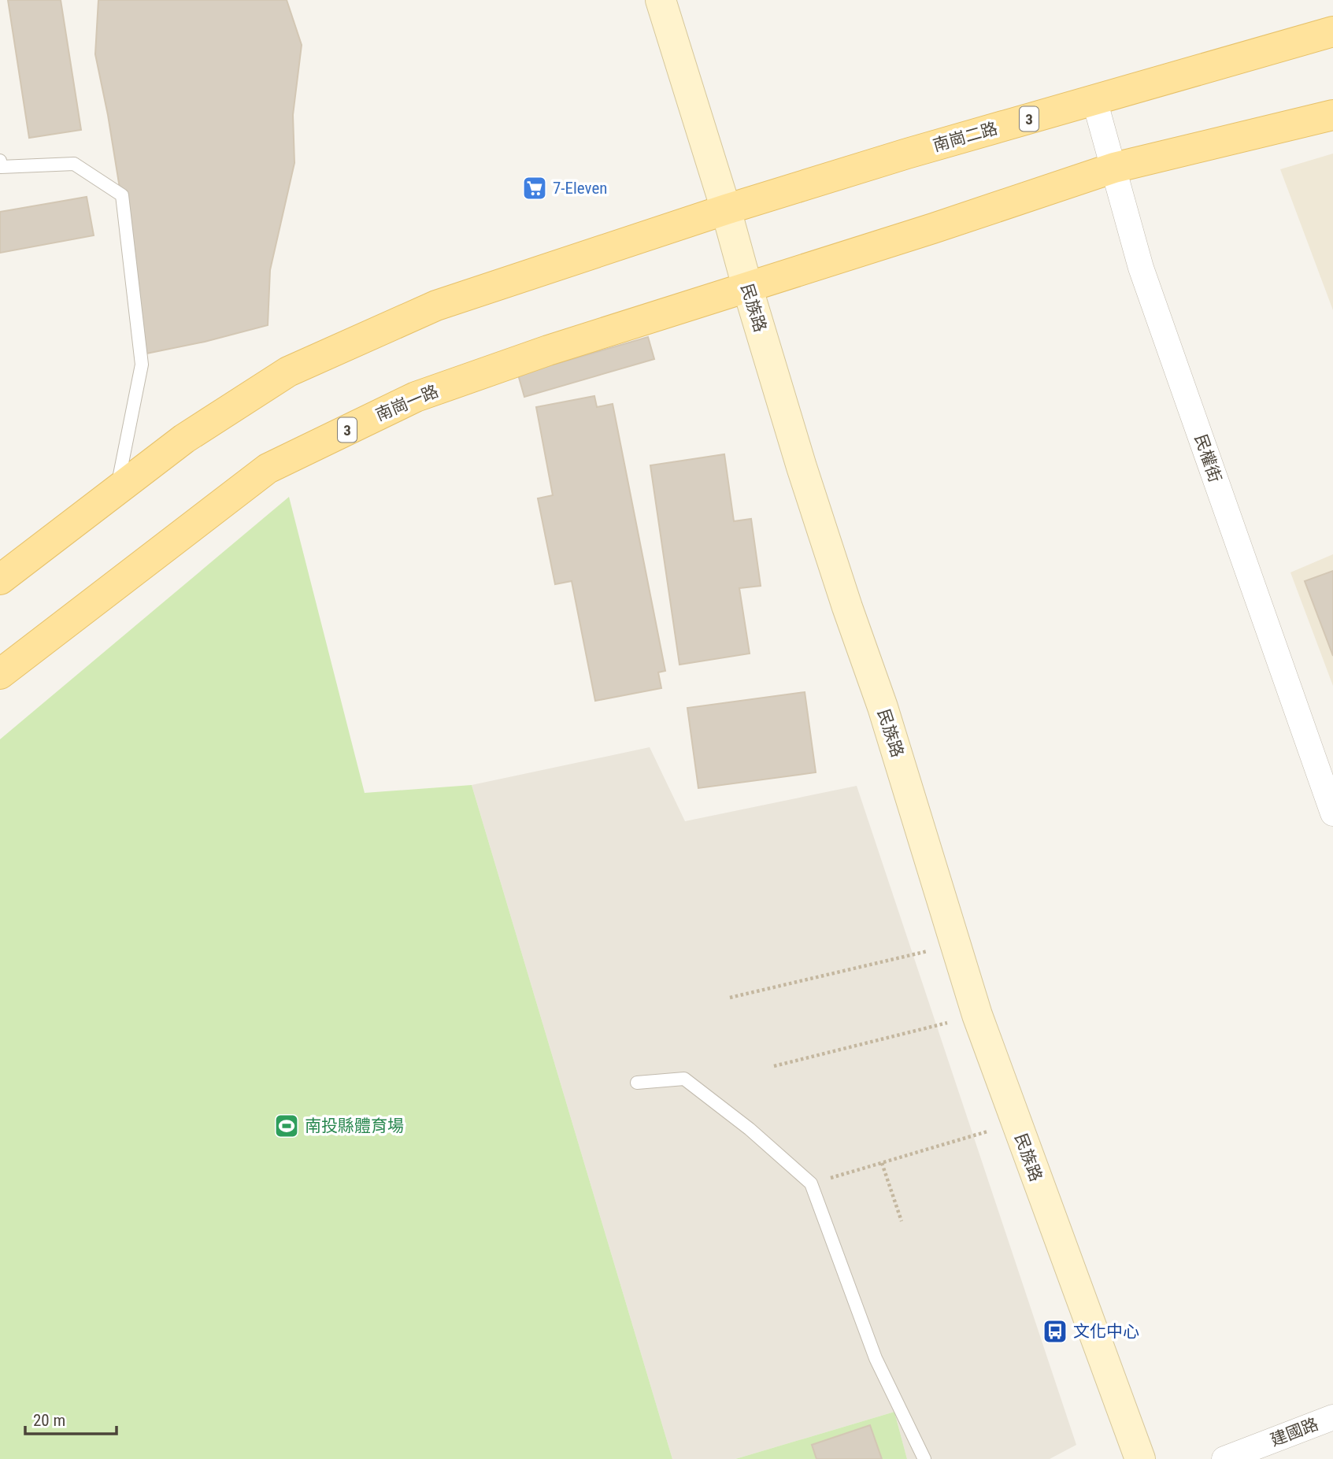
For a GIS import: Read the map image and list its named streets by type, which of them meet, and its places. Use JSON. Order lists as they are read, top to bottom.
{
  "streets": {
    "main road": [
      "3",
      "南崗二路",
      "民族路",
      "南崗一路"
    ],
    "street": ["民權街", "建國路"]
  },
  "crossings": [
    ["3", "南崗二路"],
    ["3", "民族路"],
    ["3", "南崗一路"],
    ["3", "民權街"],
    ["南崗二路", "民族路"],
    ["南崗二路", "民權街"],
    ["民族路", "南崗一路"]
  ],
  "places": {
    "supermarket": ["7-Eleven"],
    "sports": ["南投縣體育場"],
    "bus stop": ["文化中心"]
  },
  "scale_bar": "20 m"
}
